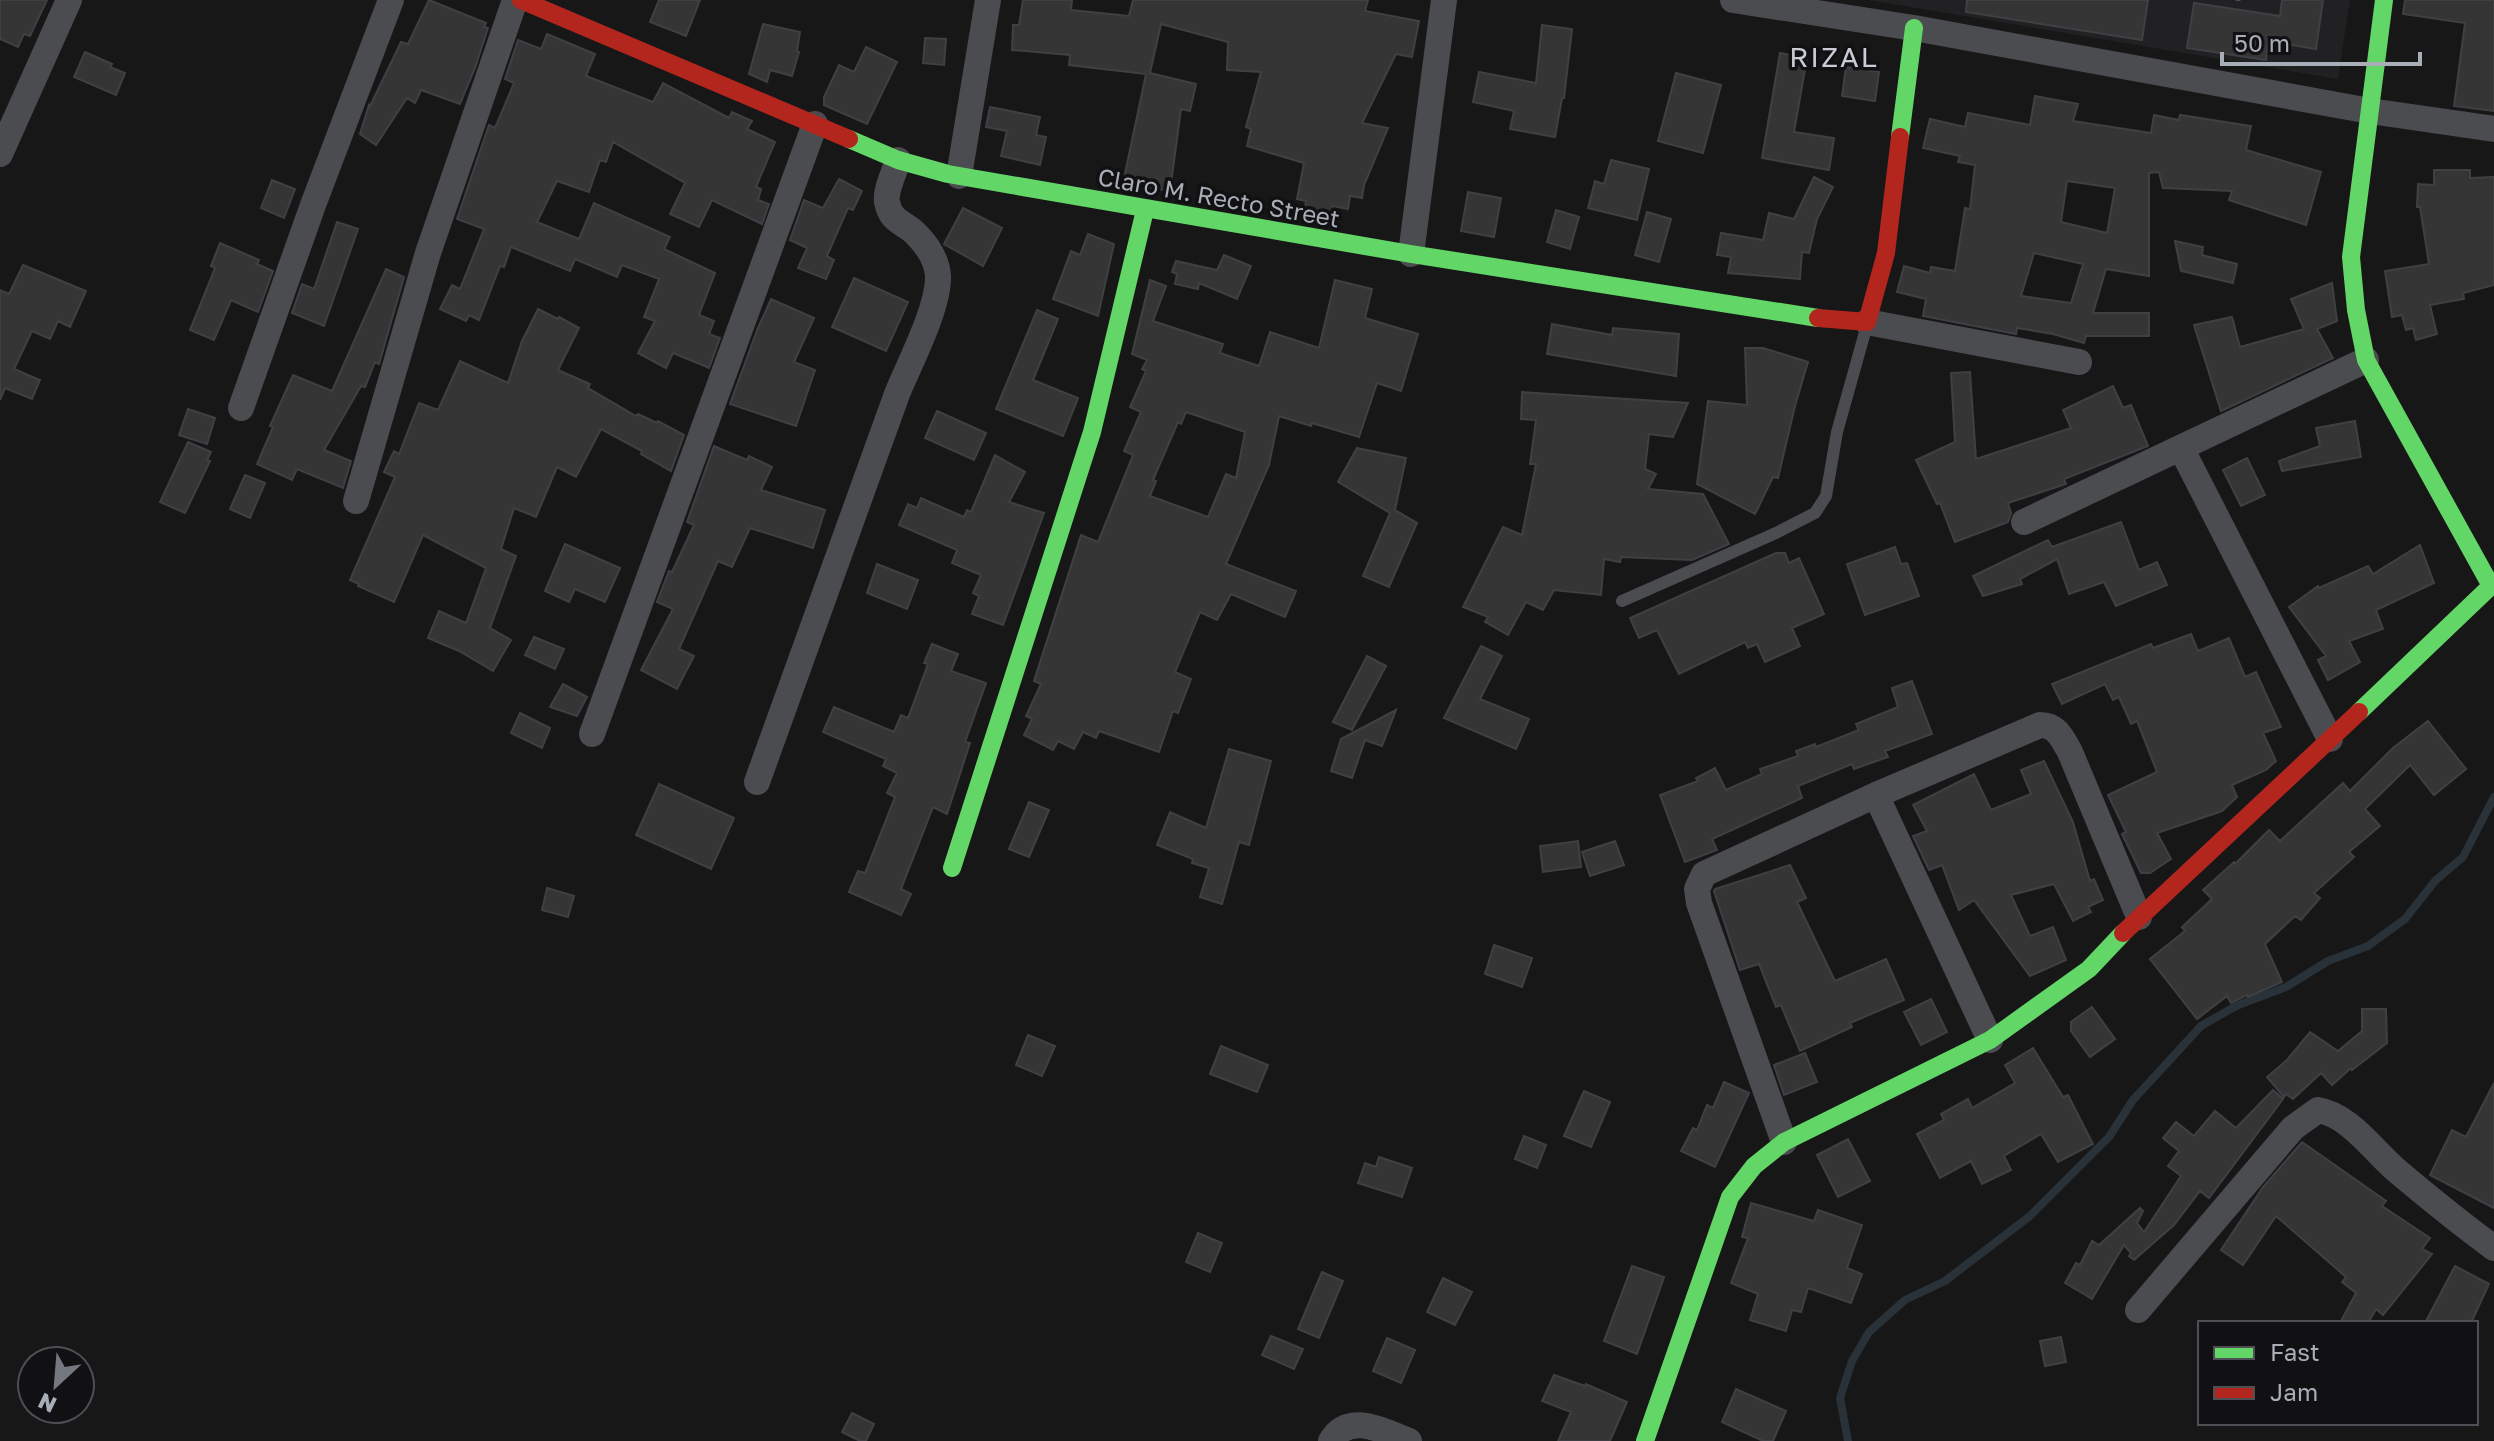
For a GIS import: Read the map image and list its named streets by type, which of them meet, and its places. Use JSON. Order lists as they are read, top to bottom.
{
  "streets": {
    "street": ["Claro M. Recto Street"]
  },
  "districts": ["RIZAL"],
  "legend": ["Fast", "Jam"],
  "scale_bar": "50 m",
  "north": "bottom left"
}
